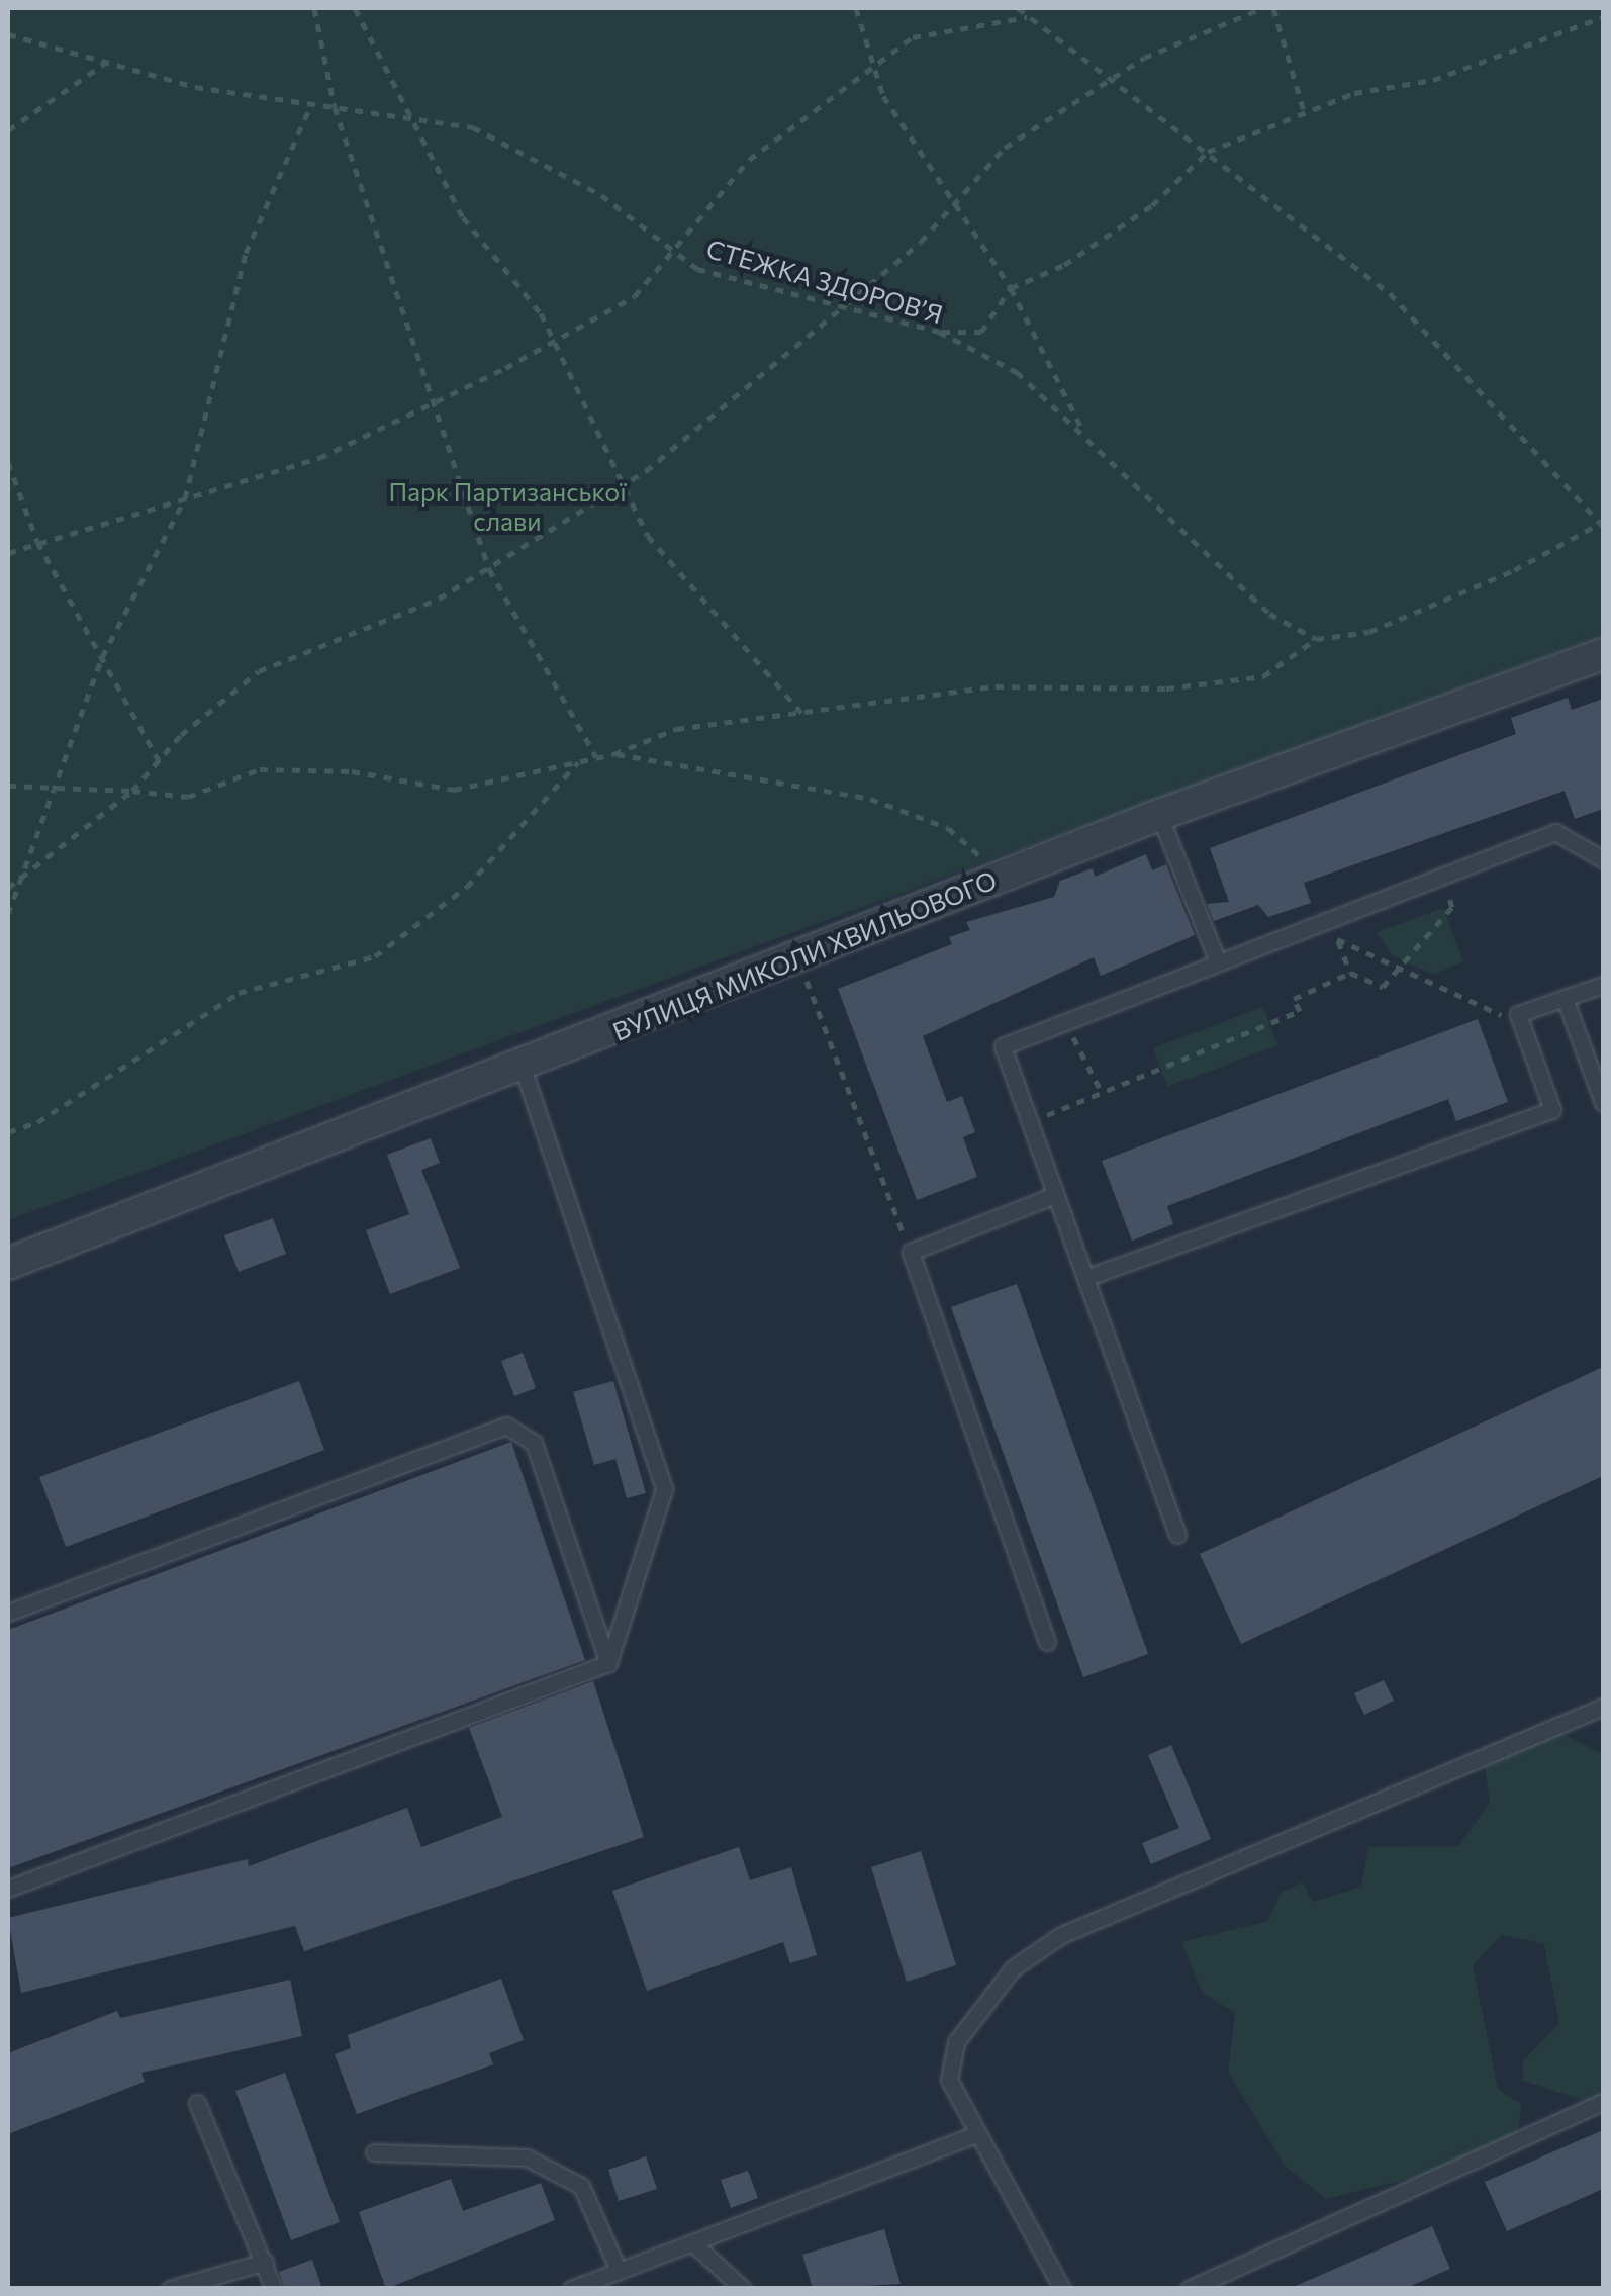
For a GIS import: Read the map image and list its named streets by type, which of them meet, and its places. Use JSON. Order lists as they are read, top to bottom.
{
  "streets": {
    "street": ["ВУЛИЦЯ МИКОЛИ ХВИЛЬОВОГО"],
    "path": ["СТЕЖКА ЗДОРОВ’Я"]
  },
  "parks": ["Парк Партизанської слави"]
}
